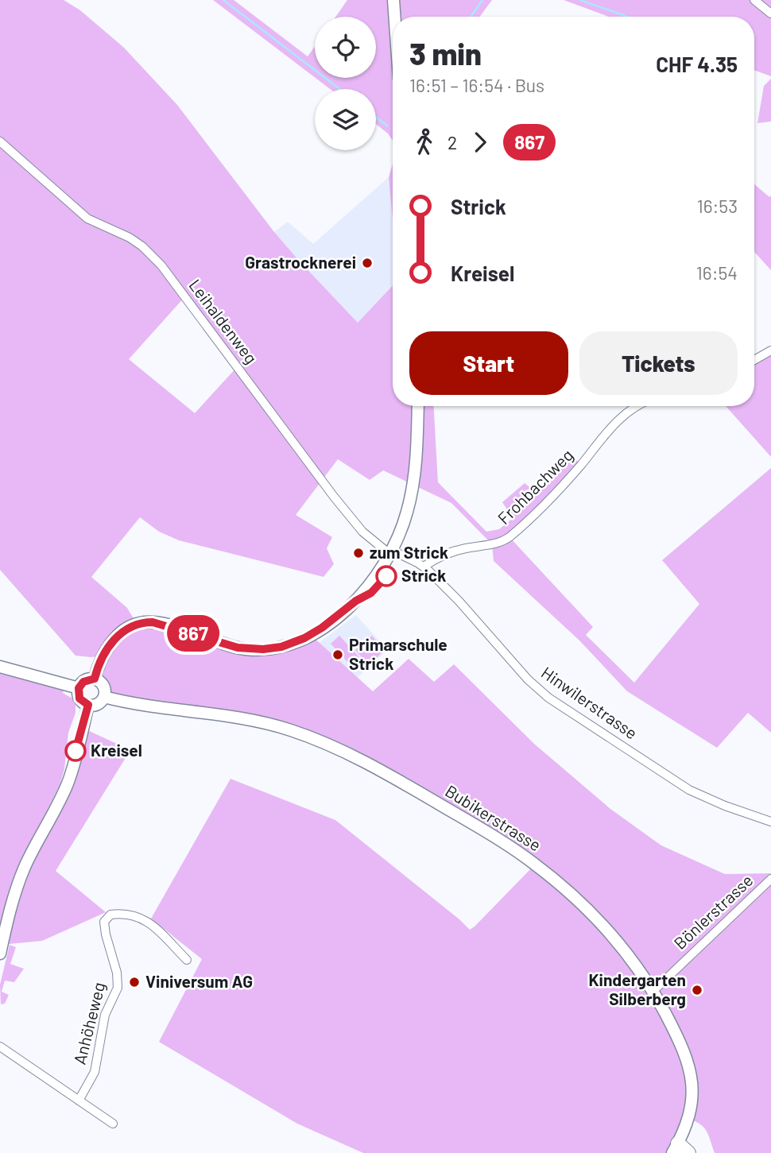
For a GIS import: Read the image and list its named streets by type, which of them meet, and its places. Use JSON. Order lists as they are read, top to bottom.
{
  "streets": {
    "main road": ["Bubikerstrasse"],
    "street": [
      "Leihaldenweg",
      "Frohbachweg",
      "Hinwilerstrasse",
      "Bönlerstrasse",
      "Anhöheweg"
    ]
  },
  "crossings": [
    ["Leihaldenweg", "Hinwilerstrasse"],
    ["Frohbachweg", "Hinwilerstrasse"],
    ["Bubikerstrasse", "Bönlerstrasse"]
  ],
  "places": [
    "Grastrocknerei",
    "zum Strick",
    "Strick",
    "Primarschule Strick",
    "Kreisel",
    "Viniversum AG",
    "Kindergarten Silberberg"
  ],
  "lines": ["bus line 867"],
  "page": {
    "on_map": "867",
    "heading": ["3 min", "16:51 – 16:54 · Bus", "CHF 4.35"],
    "legs": ["2", "867"],
    "list": [
      {
        "name": "Strick",
        "value": "16:53"
      },
      {
        "name": "Kreisel",
        "value": "16:54"
      }
    ],
    "buttons": ["Start", "Tickets"]
  }
}
